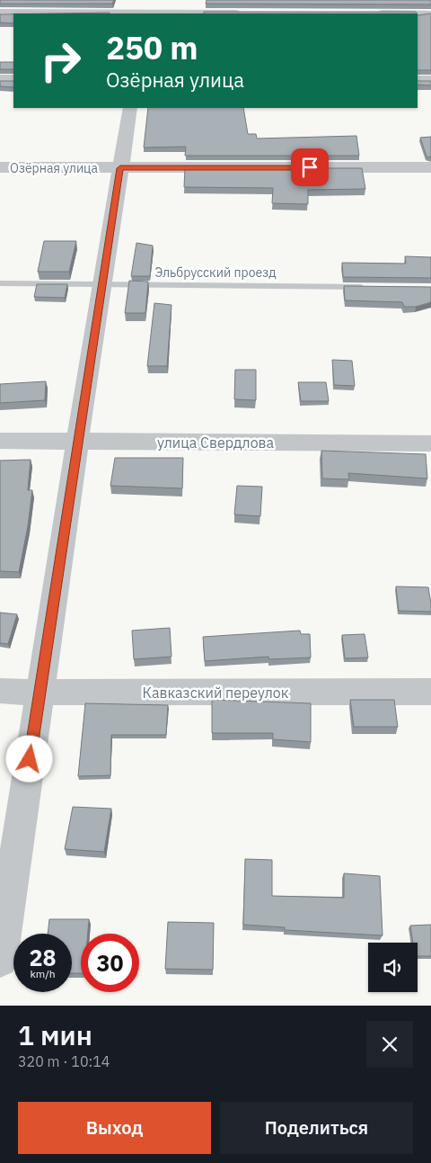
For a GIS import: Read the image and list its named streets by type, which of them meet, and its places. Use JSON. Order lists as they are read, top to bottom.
{
  "streets": {
    "street": ["Озёрная улица", "улица Свердлова", "Кавказский переулок"],
    "lane": ["Эльбрусский проезд"]
  },
  "page": {
    "turn": ["250 m", "Озёрная улица"],
    "speed": "28 km/h",
    "limit": "30",
    "heading": ["1 мин", "320 m · 10:14"],
    "buttons": ["Выход", "Поделиться"]
  }
}
